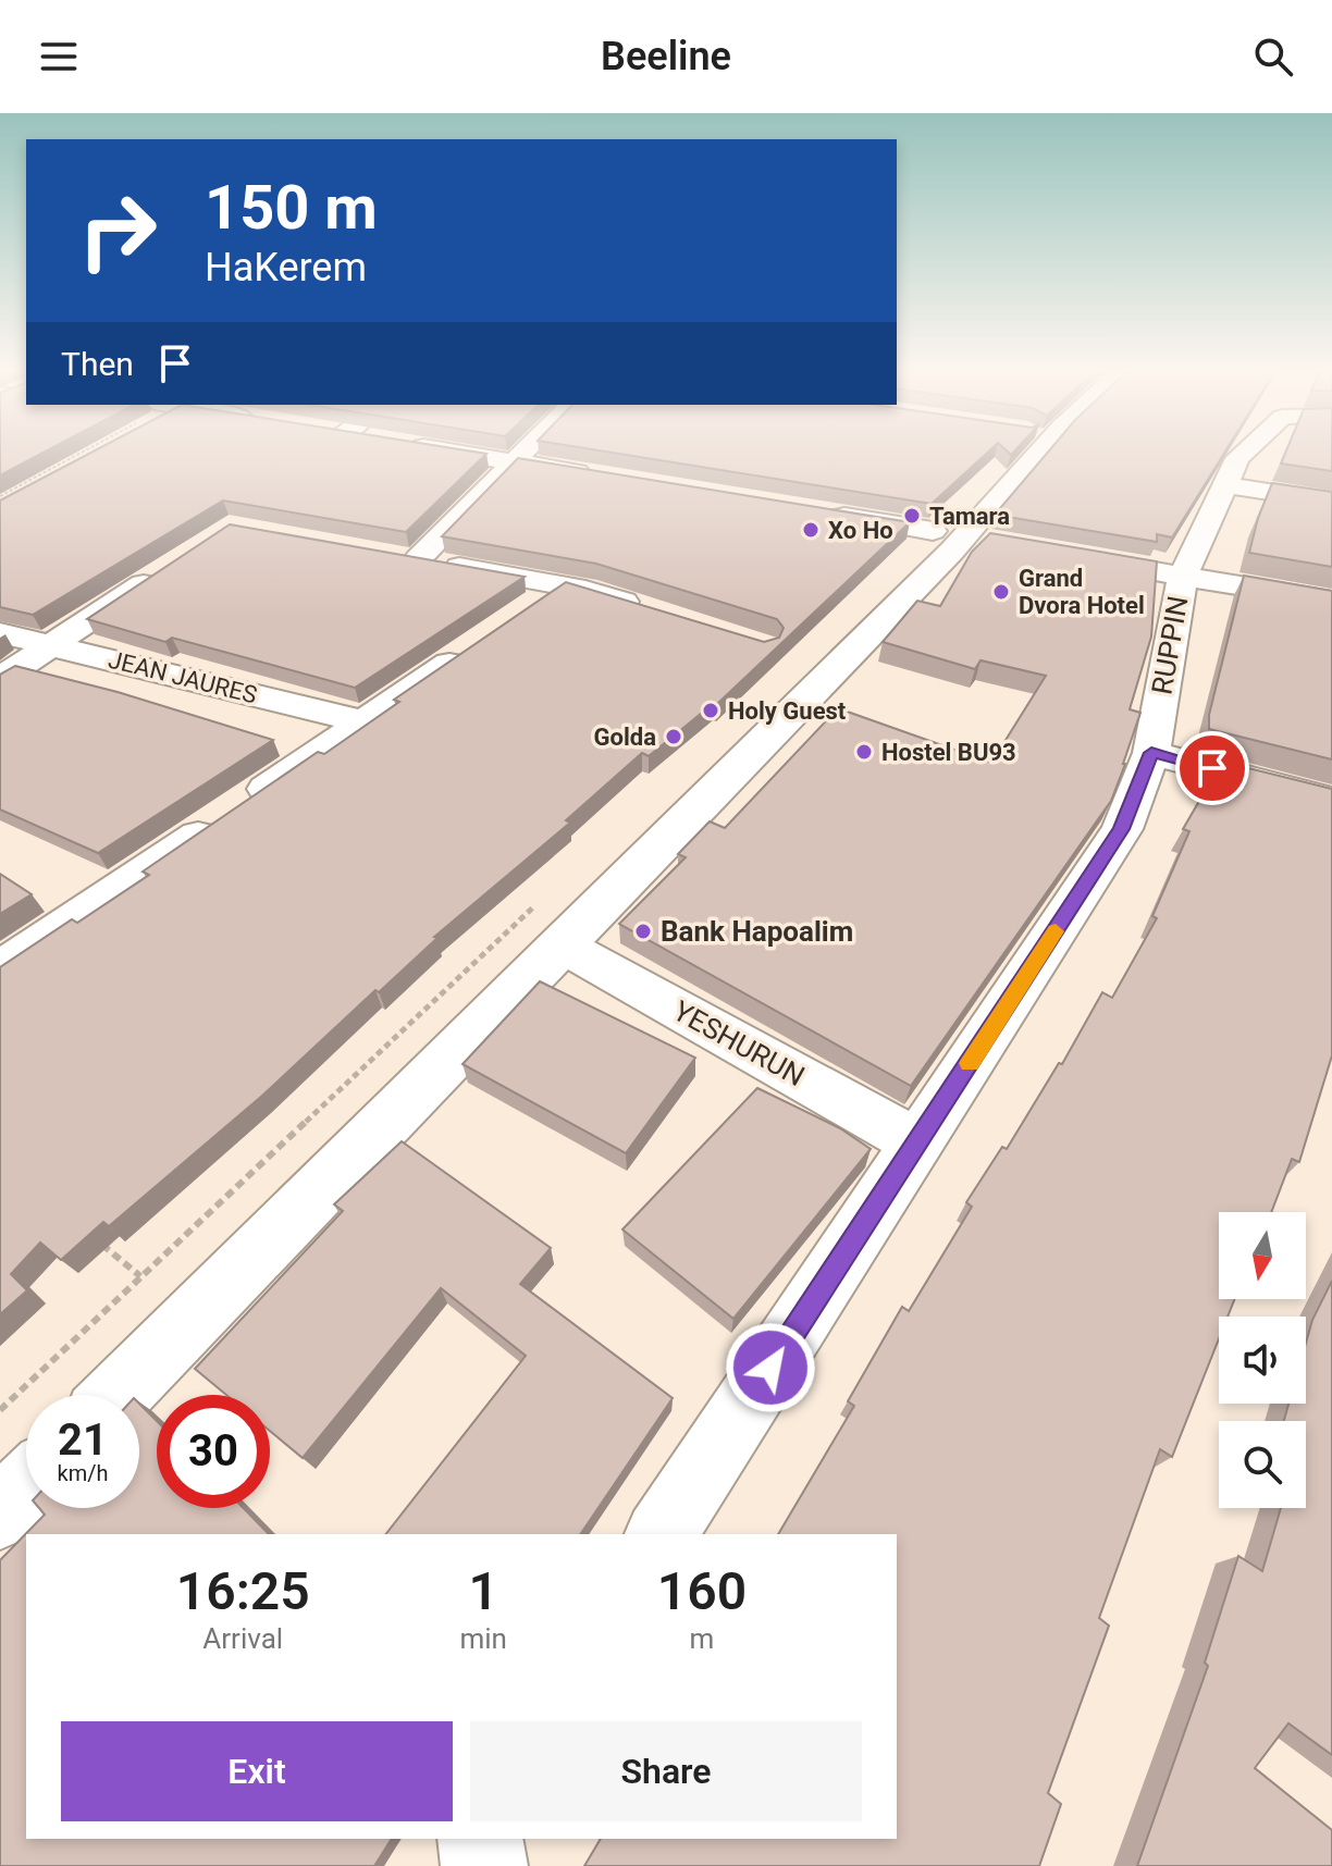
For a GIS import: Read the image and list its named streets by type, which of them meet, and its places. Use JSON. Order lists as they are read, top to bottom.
{
  "streets": {
    "street": ["RUPPIN", "JEAN JAURES", "YESHURUN"]
  },
  "crossings": [
    ["RUPPIN", "YESHURUN"]
  ],
  "places": [
    "Tamara",
    "Xo Ho",
    "Grand Dvora Hotel",
    "Holy Guest",
    "Golda",
    "Hostel BU93",
    "Bank Hapoalim"
  ],
  "north": "bottom",
  "page": {
    "header": "Beeline",
    "turn": ["150 m", "HaKerem"],
    "then": "Then",
    "speed": "21 km/h",
    "limit": "30",
    "eta": [
      "16:25",
      "Arrival",
      "1",
      "min",
      "160",
      "m"
    ],
    "buttons": ["Exit", "Share"]
  }
}
